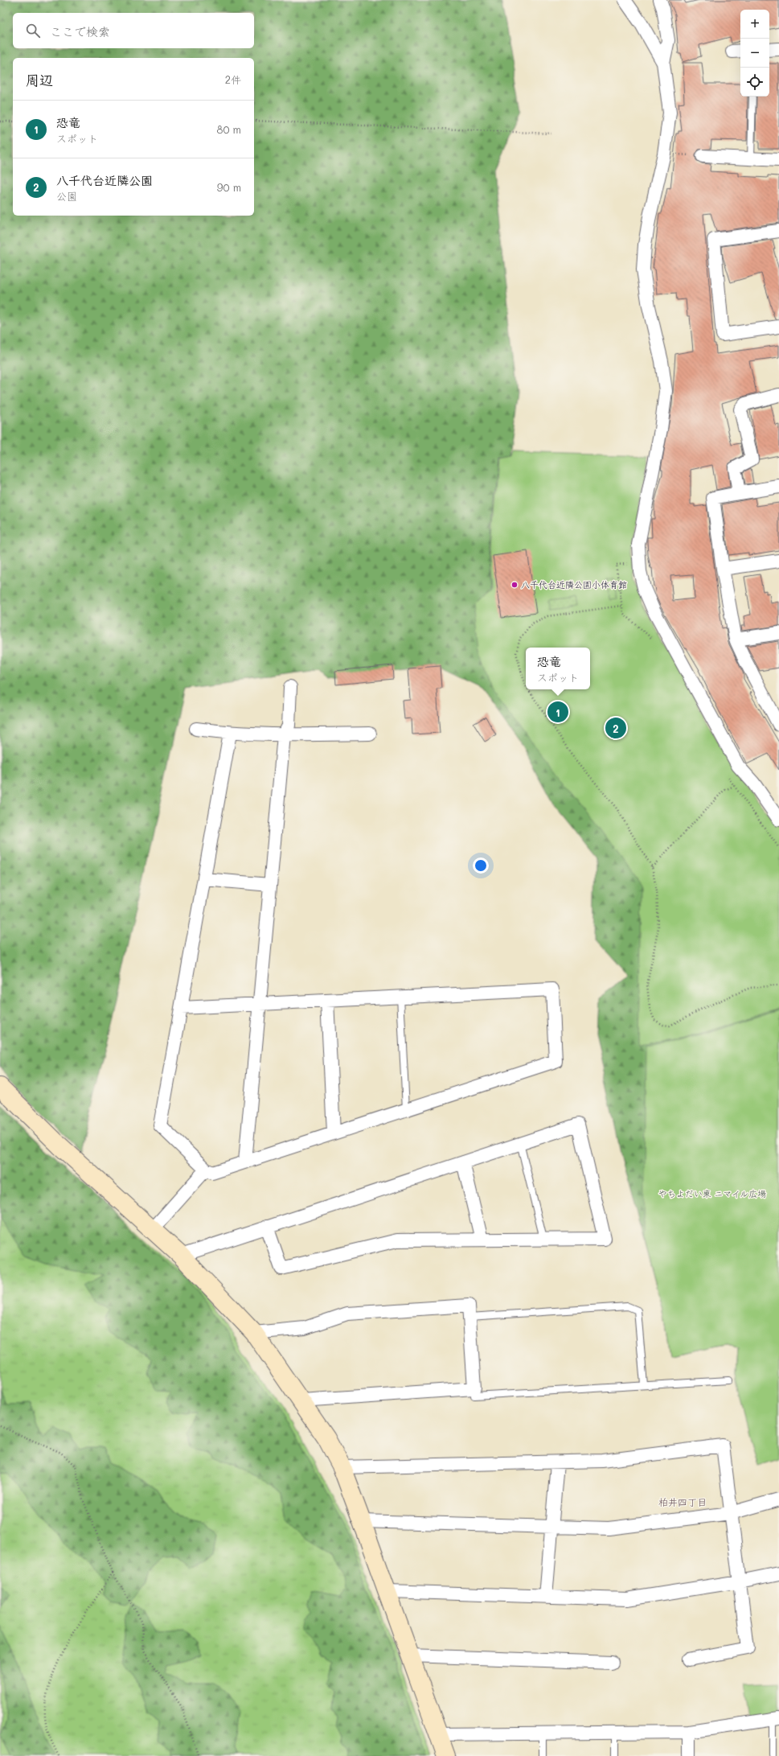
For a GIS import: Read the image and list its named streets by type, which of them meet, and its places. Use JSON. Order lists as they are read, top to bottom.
{
  "districts": ["柏井四丁目"],
  "parks": ["やちよだい東 ニマイル広場"],
  "places": ["八千代台近隣公園小体育館"],
  "page": {
    "map_buttons": ["+", "−"],
    "search": "ここで検索",
    "heading": ["周辺", "2件"],
    "list": [
      {
        "mark": "1",
        "name": "恐竜",
        "note": "スポット",
        "value": "80 m"
      },
      {
        "mark": "2",
        "name": "八千代台近隣公園",
        "note": "公園",
        "value": "90 m"
      }
    ],
    "popup": ["恐竜", "スポット"],
    "pins": ["1", "2"]
  }
}
